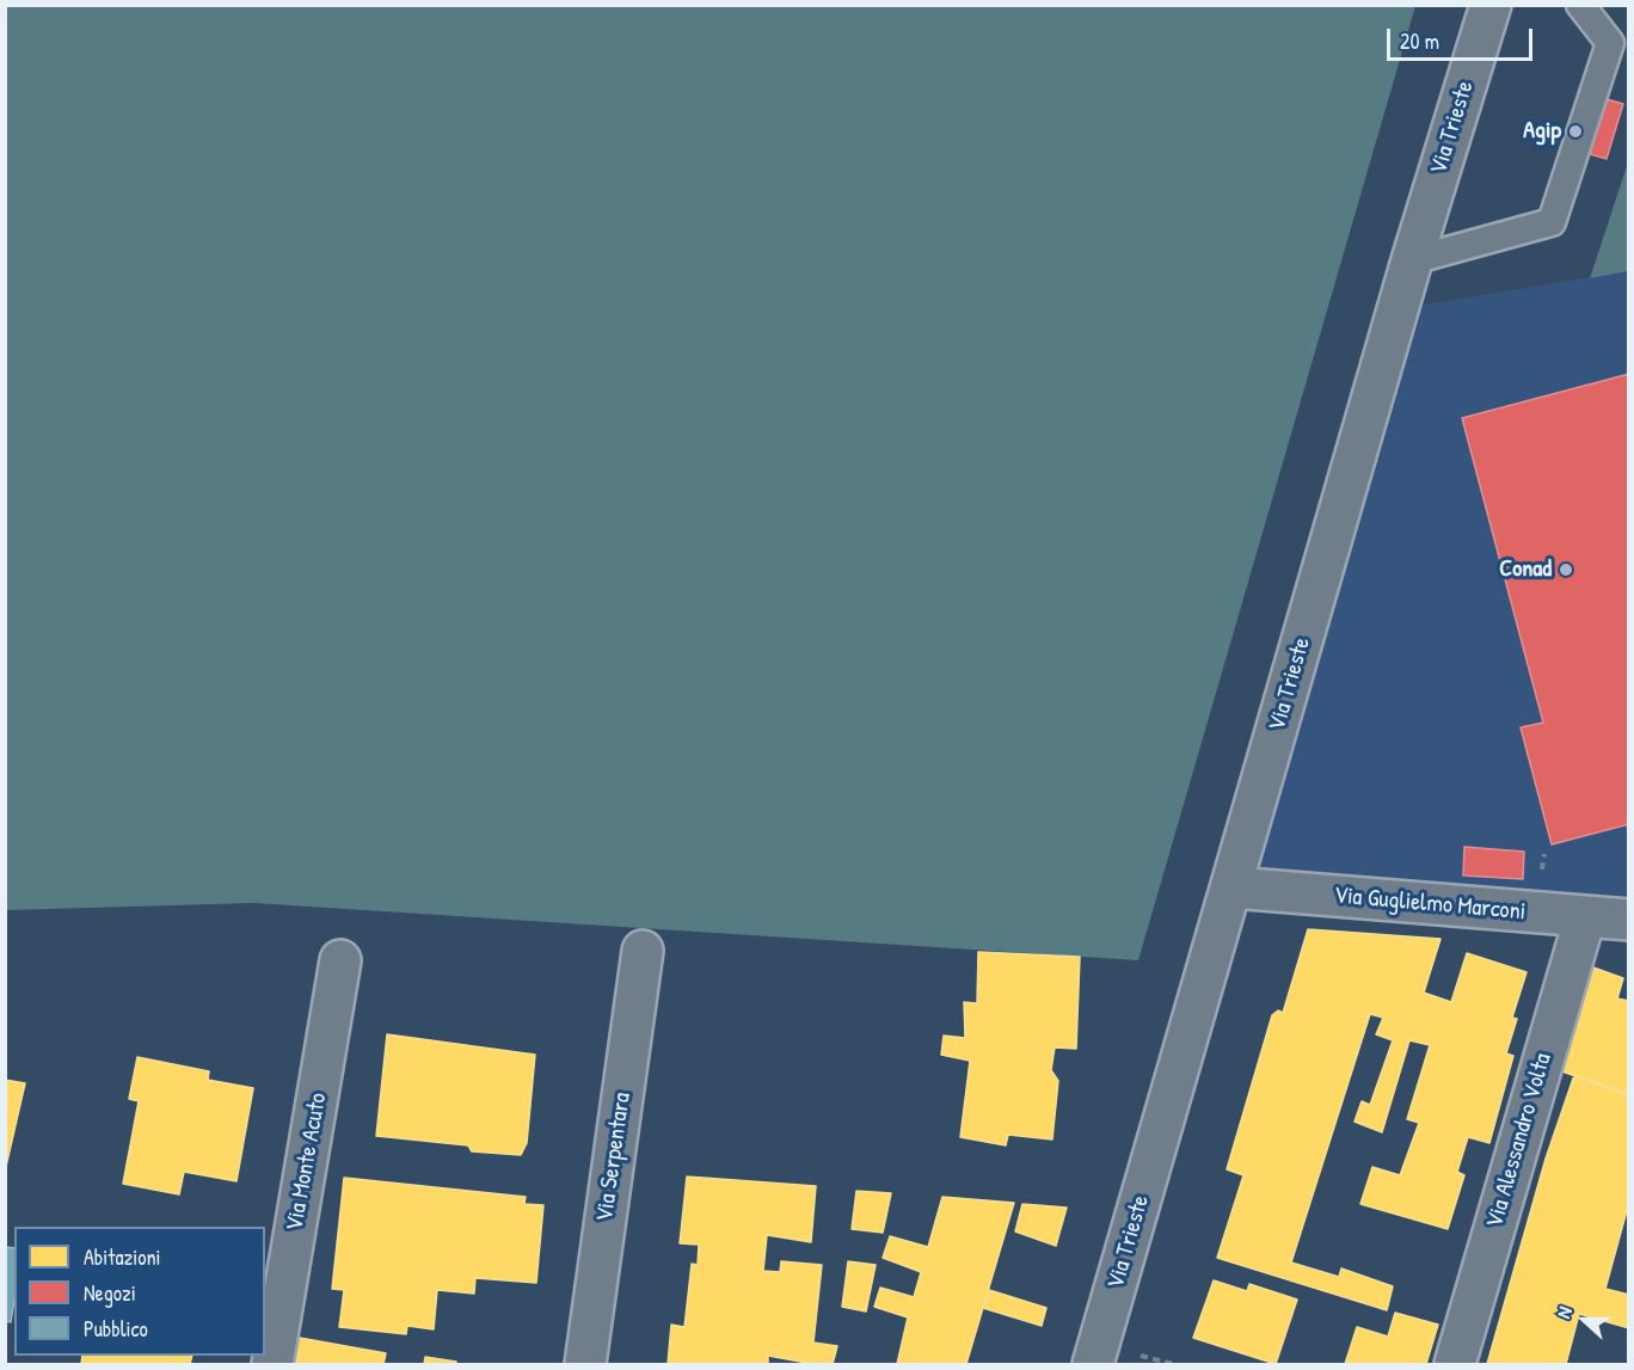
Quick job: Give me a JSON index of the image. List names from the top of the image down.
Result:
{
  "streets": {
    "street": [
      "Via Trieste",
      "Via Guglielmo Marconi",
      "Via Alessandro Volta",
      "Via Serpentara",
      "Via Monte Acuto"
    ]
  },
  "crossings": [
    ["Via Trieste", "Via Guglielmo Marconi"],
    ["Via Guglielmo Marconi", "Via Alessandro Volta"]
  ],
  "places": ["Agip", "Conad"],
  "legend": ["Abitazioni", "Negozi", "Pubblico"],
  "scale_bar": "20 m",
  "north": "left"
}
